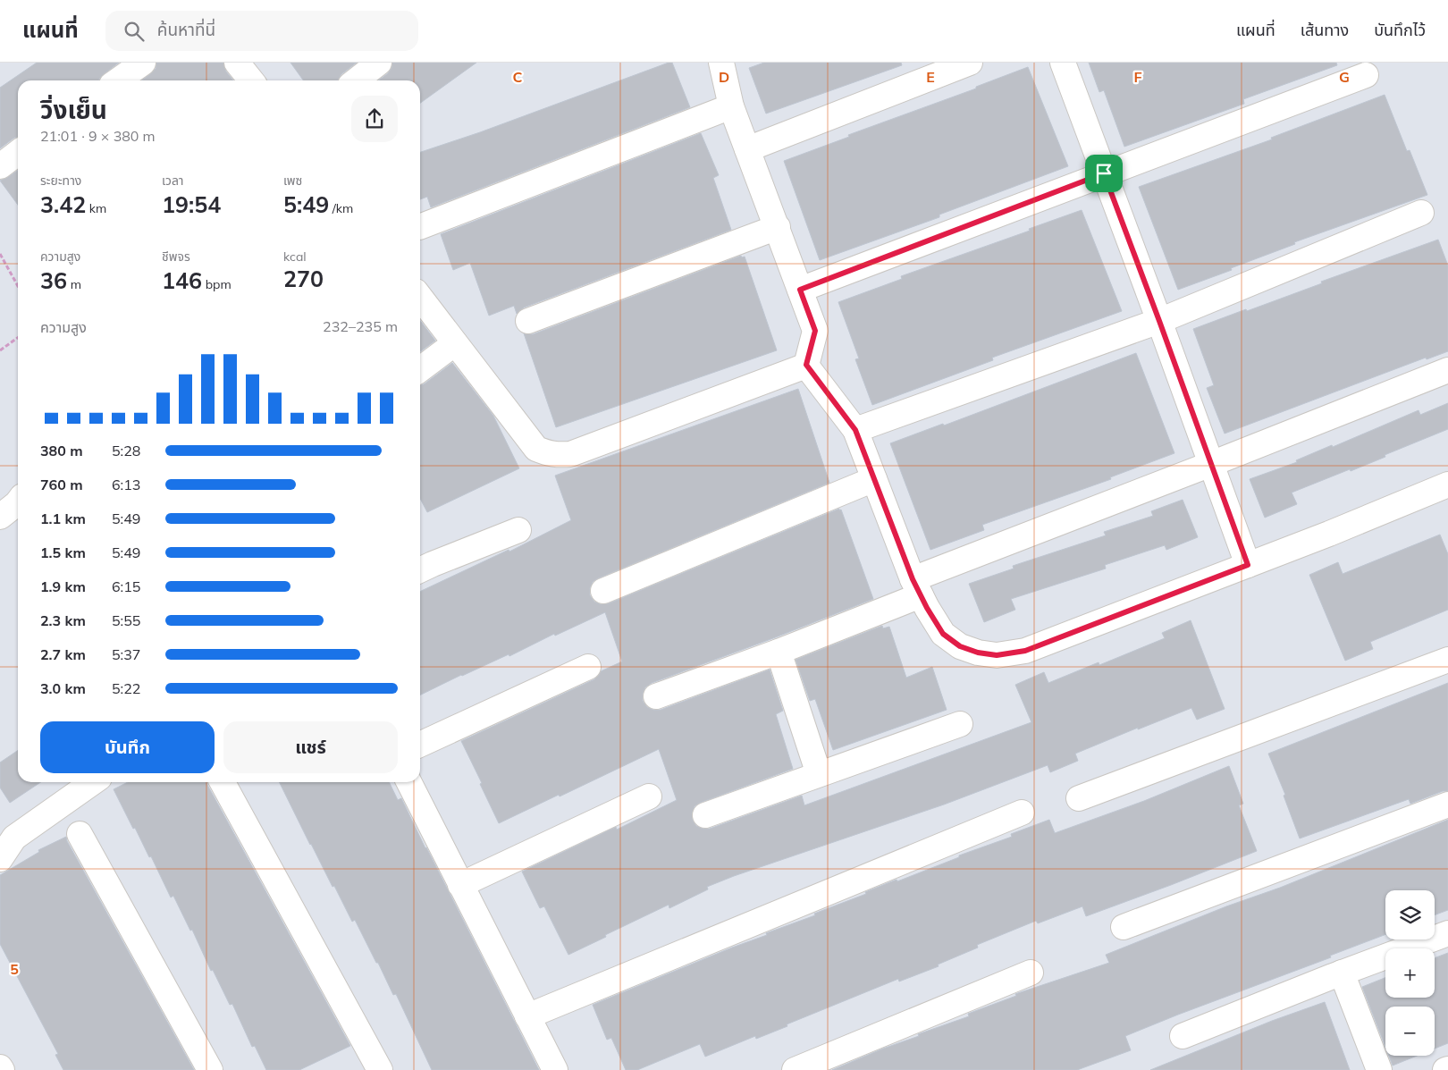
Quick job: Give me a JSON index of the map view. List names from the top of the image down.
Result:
{
  "page": {
    "header": "แผนที่",
    "search": "ค้นหาที่นี่",
    "nav": ["แผนที่", "เส้นทาง", "บันทึกไว้"],
    "heading": ["วิ่งเย็น", "21:01 · 9 × 380 m"],
    "stats": [
      ["ระยะทาง", "3.42 km"],
      ["เวลา", "19:54"],
      ["เพซ", "5:49 /km"],
      ["ความสูง", "36 m"],
      ["ชีพจร", "146 bpm"],
      ["kcal", "270"]
    ],
    "chart": ["ความสูง", "232–235 m"],
    "list": [
      {
        "name": "380 m",
        "note": "5:28"
      },
      {
        "name": "760 m",
        "note": "6:13"
      },
      {
        "name": "1.1 km",
        "note": "5:49"
      },
      {
        "name": "1.5 km",
        "note": "5:49"
      },
      {
        "name": "1.9 km",
        "note": "6:15"
      },
      {
        "name": "2.3 km",
        "note": "5:55"
      },
      {
        "name": "2.7 km",
        "note": "5:37"
      },
      {
        "name": "3.0 km",
        "note": "5:22"
      }
    ],
    "buttons": ["บันทึก", "แชร์"],
    "map_buttons": ["+", "−"]
  },
  "grid": {
    "columns": [
      "C",
      "D",
      "E",
      "F",
      "G"
    ],
    "rows": ["5"]
  }
}
